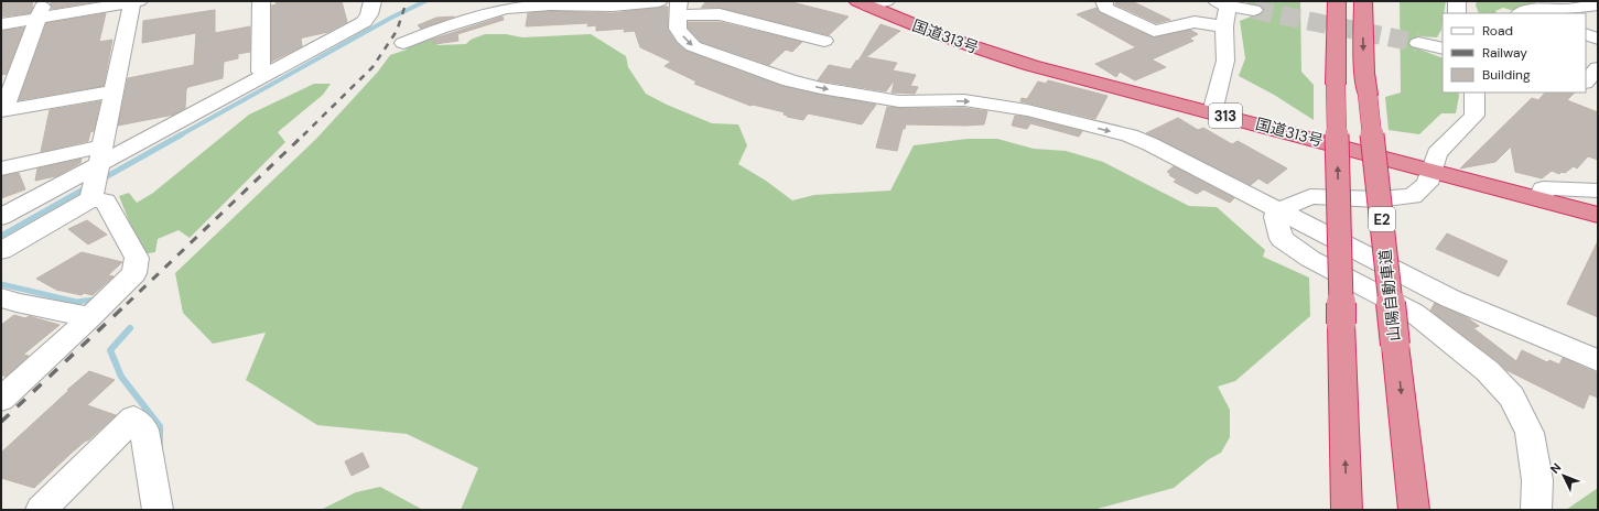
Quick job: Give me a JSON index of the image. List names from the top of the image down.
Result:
{
  "streets": {
    "highway": [
      "国道313号",
      "313",
      "E2",
      "山陽自動車道"
    ]
  },
  "legend": ["Road", "Railway", "Building"],
  "north": "top left"
}
